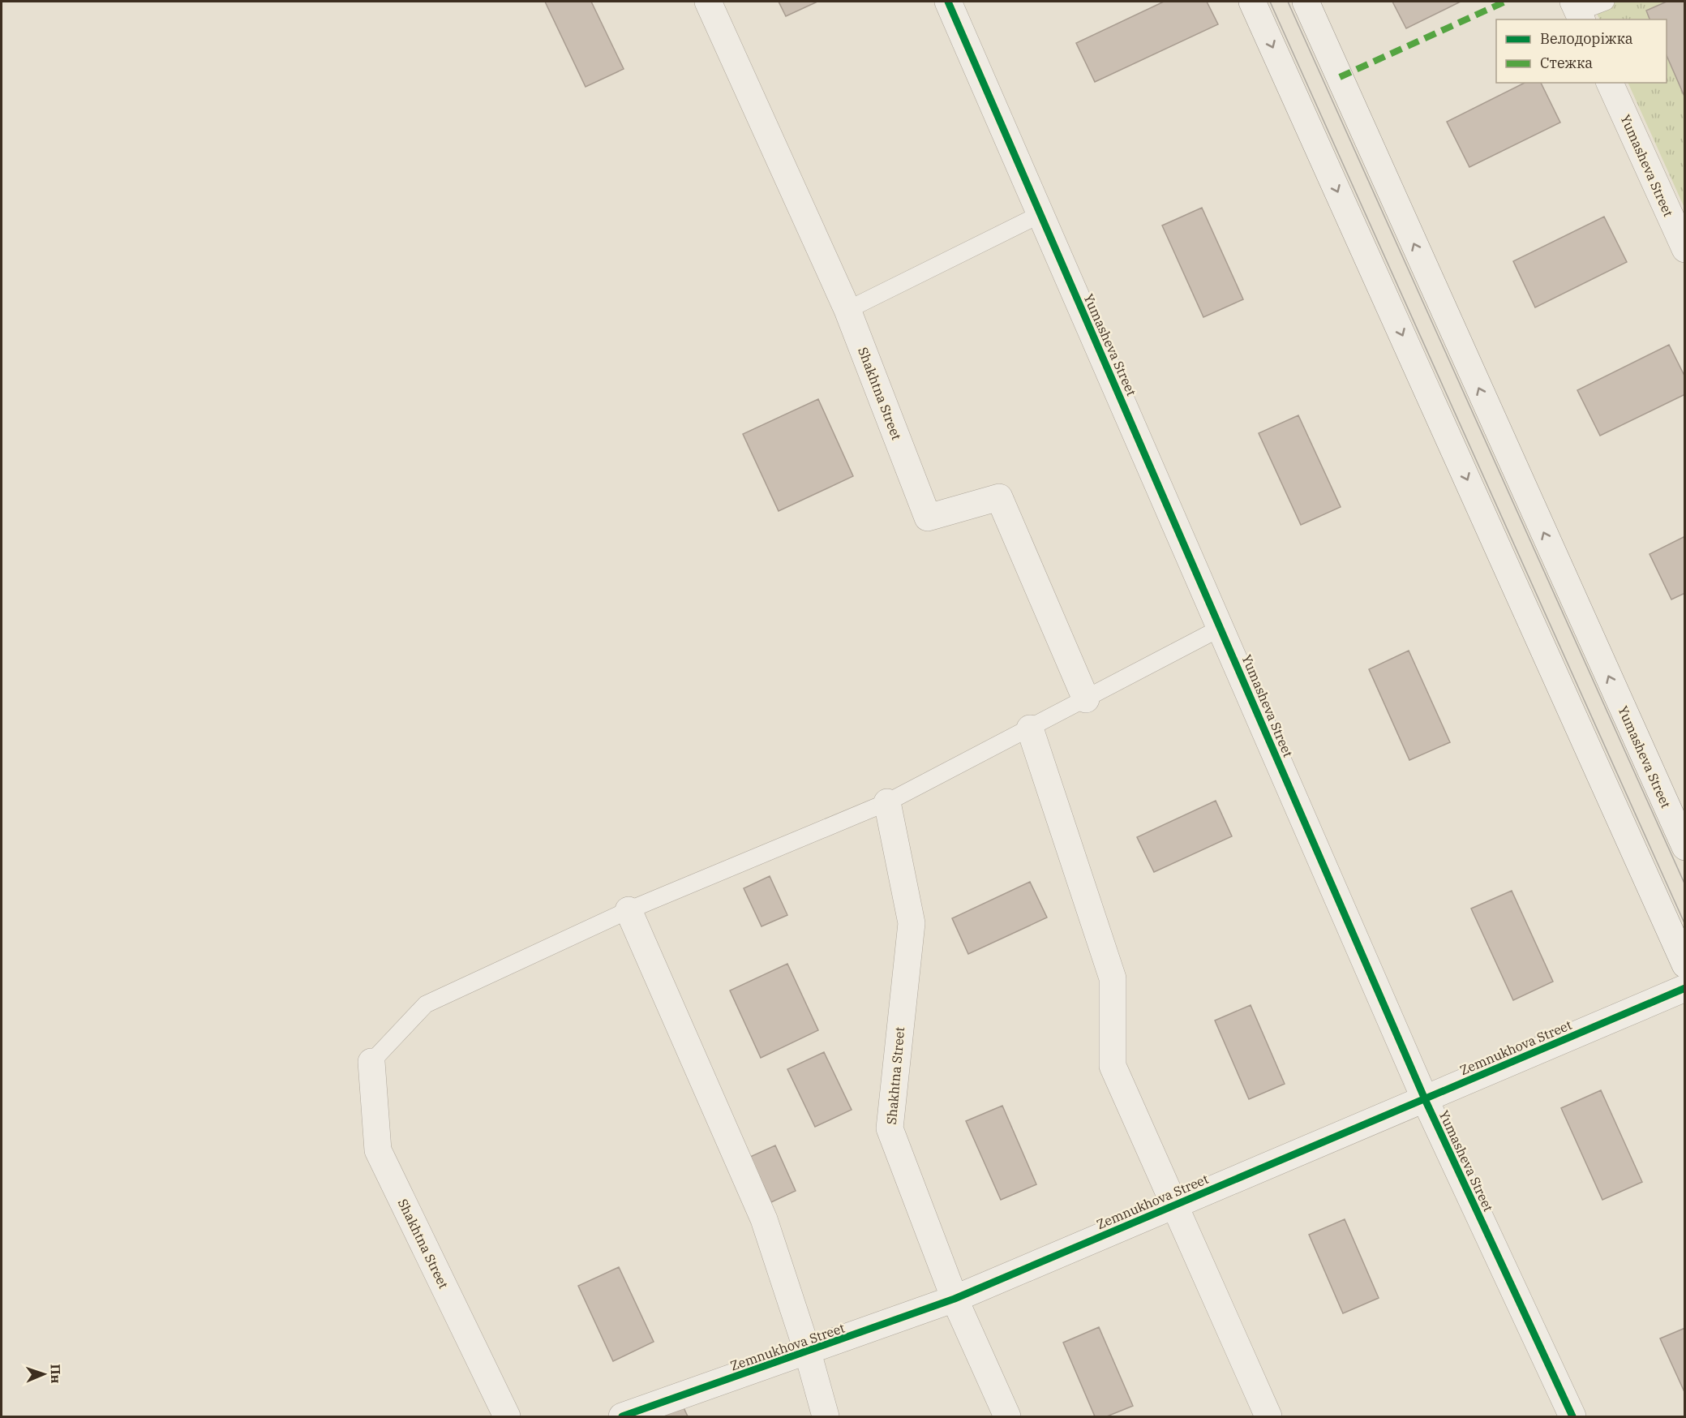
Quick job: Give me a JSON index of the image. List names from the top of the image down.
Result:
{
  "streets": {
    "street": ["Yumasheva Street", "Shakhtna Street", "Zemnukhova Street"]
  },
  "crossings": [
    ["Yumasheva Street", "Zemnukhova Street"],
    ["Shakhtna Street", "Zemnukhova Street"]
  ],
  "legend": ["Велодоріжка", "Стежка"],
  "north": "right"
}
